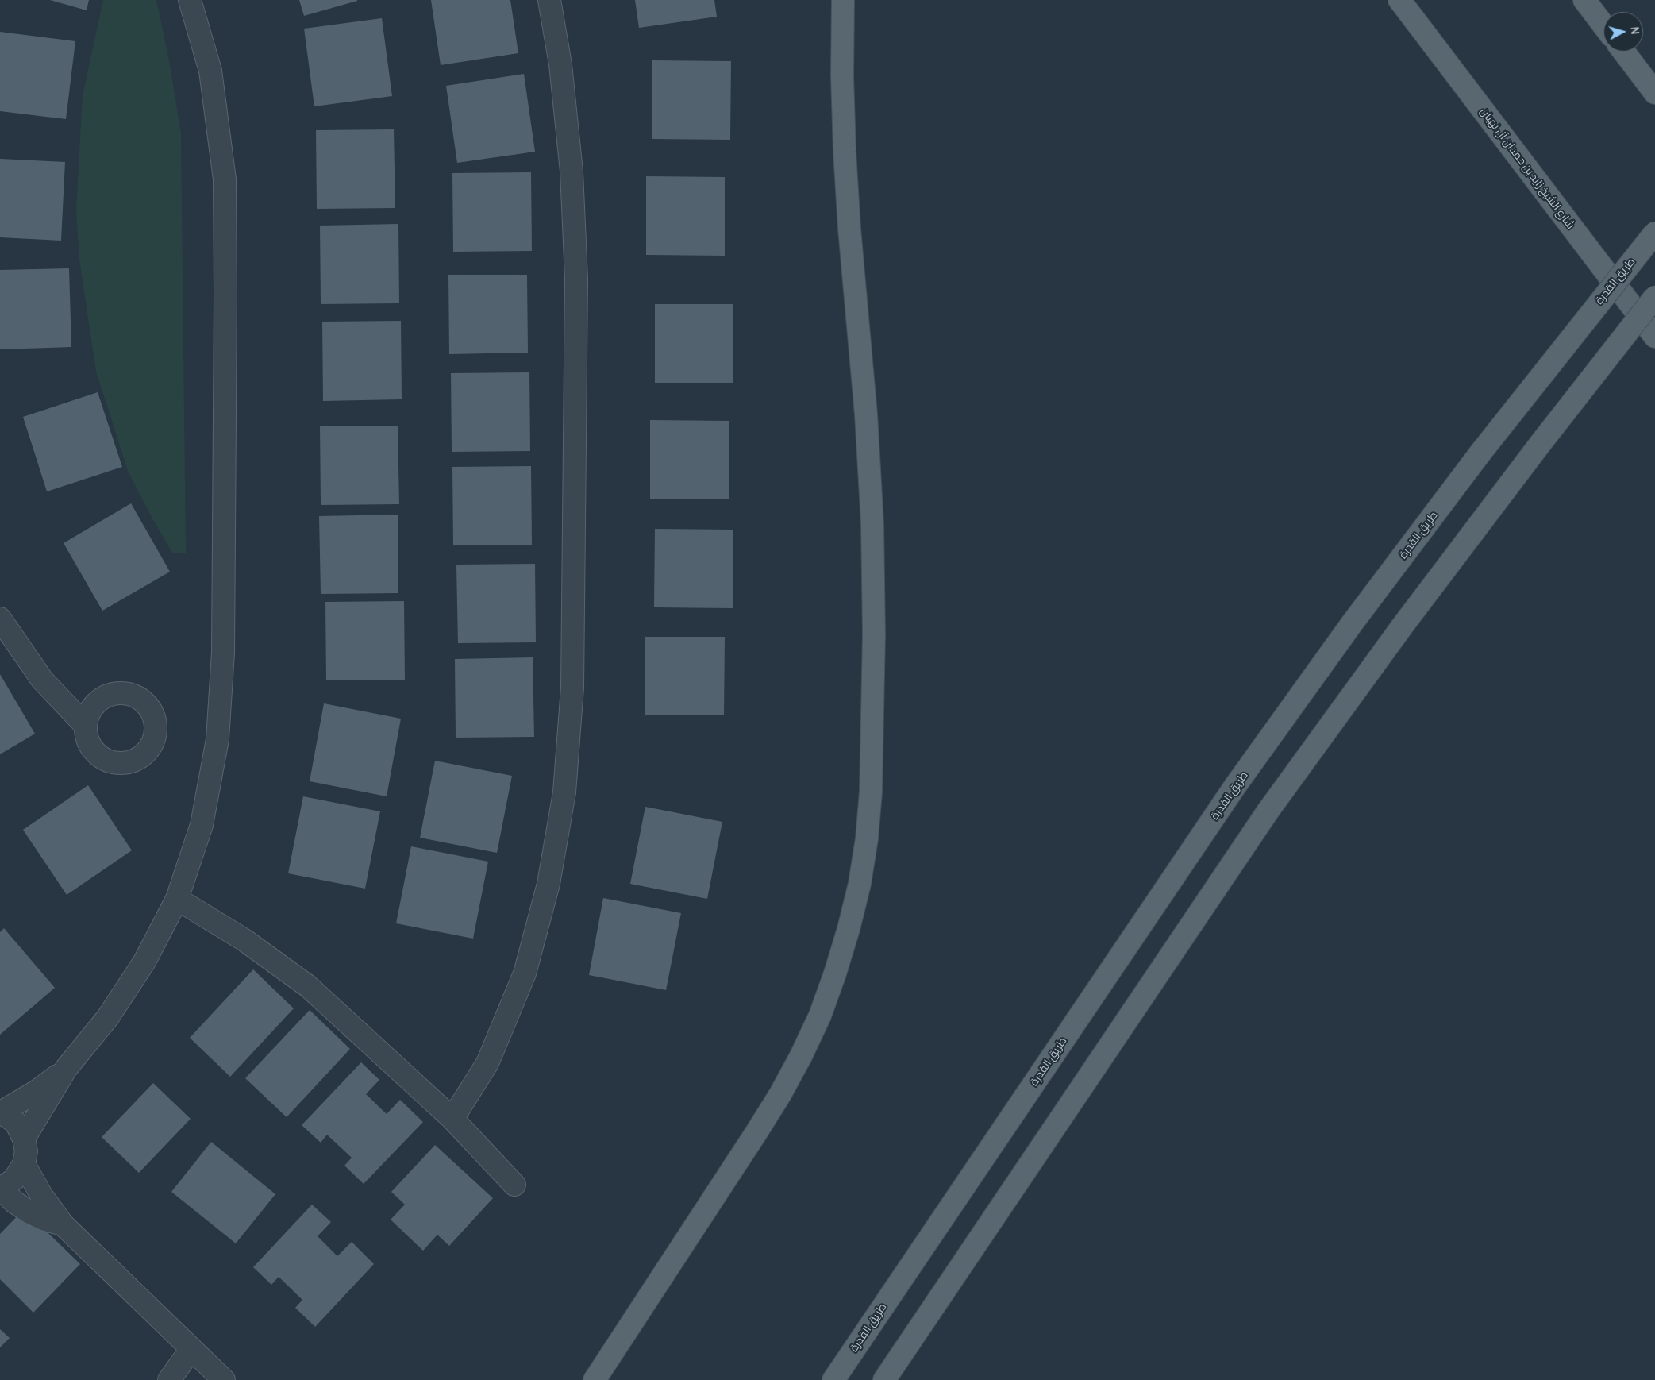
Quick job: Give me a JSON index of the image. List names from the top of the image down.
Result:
{
  "streets": {
    "main road": ["شارع الشيخ زايد بن حمدان آل نهيان", "طريق القدرة"]
  },
  "north": "right"
}
